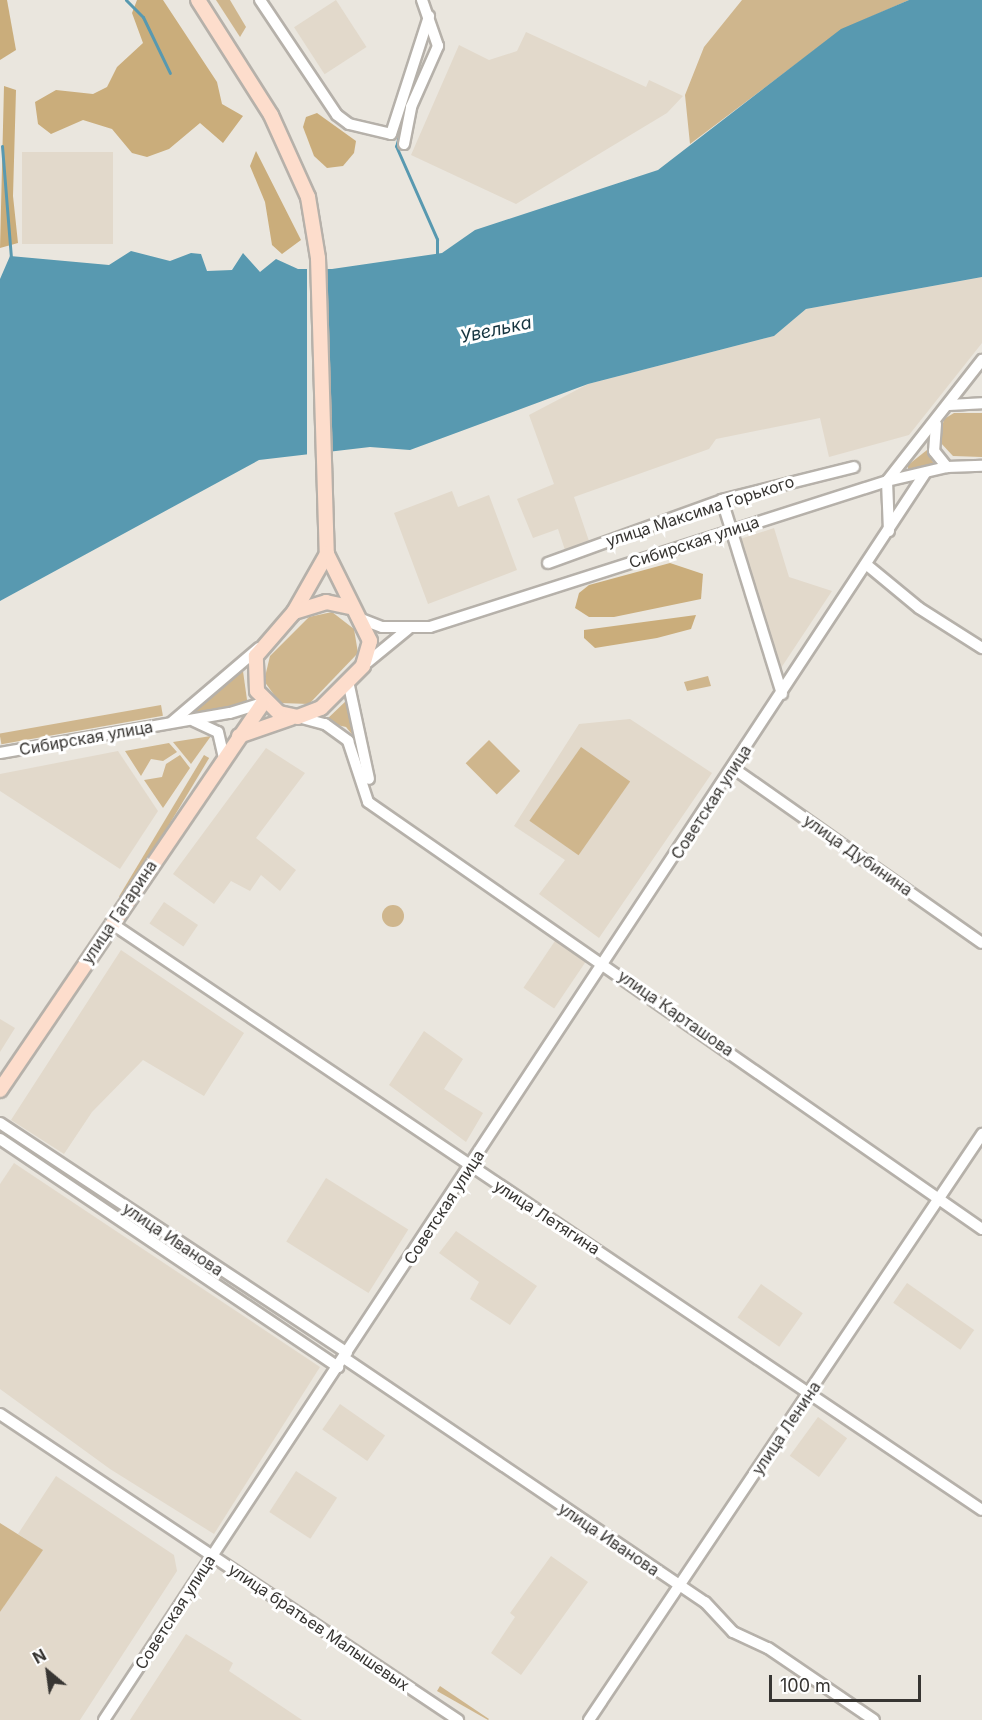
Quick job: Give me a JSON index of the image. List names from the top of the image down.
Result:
{
  "streets": {
    "main road": ["улица Гагарина"],
    "street": [
      "улица Максима Горького",
      "Сибирская улица",
      "Советская улица",
      "улица Дубинина",
      "улица Карташова",
      "улица Летягина",
      "улица Иванова",
      "улица Ленина",
      "улица братьев Малышевых"
    ]
  },
  "crossings": [
    ["Сибирская улица", "Советская улица"],
    ["Сибирская улица", "улица Гагарина"],
    ["Советская улица", "улица Дубинина"],
    ["Советская улица", "улица Карташова"],
    ["Советская улица", "улица Летягина"],
    ["Советская улица", "улица Иванова"],
    ["Советская улица", "улица братьев Малышевых"],
    ["улица Гагарина", "улица Летягина"],
    ["улица Карташова", "улица Ленина"],
    ["улица Летягина", "улица Ленина"],
    ["улица Иванова", "улица Ленина"]
  ],
  "water": ["Увелька"],
  "scale_bar": "100 m",
  "north": "top left"
}
